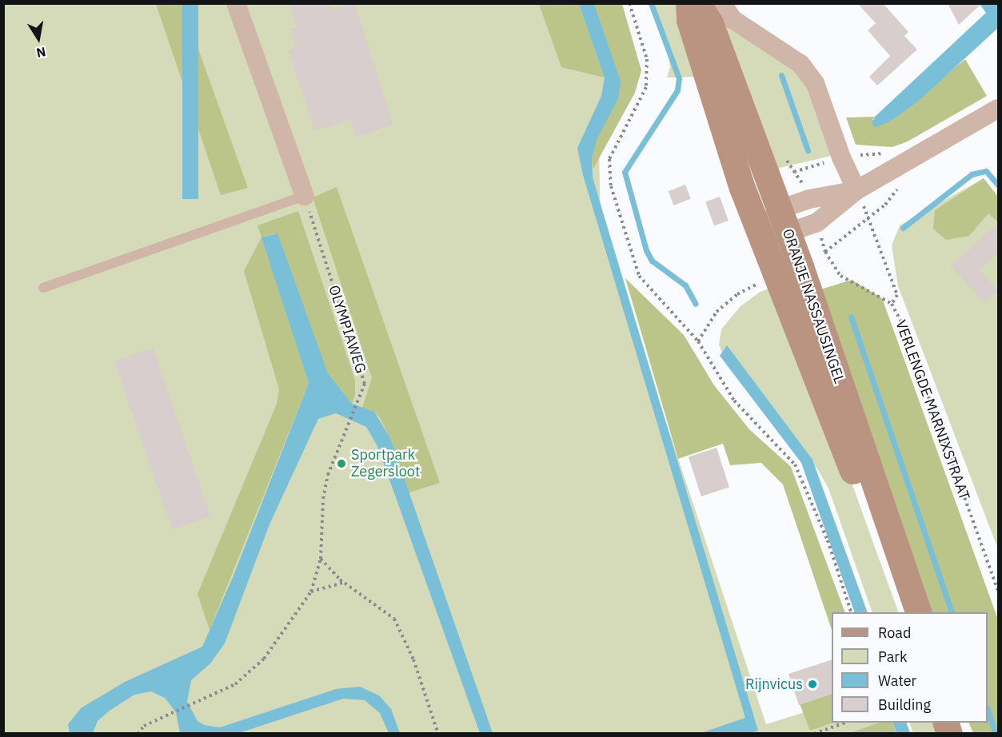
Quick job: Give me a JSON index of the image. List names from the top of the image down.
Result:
{
  "streets": {
    "main road": ["ORANJE NASSAUSINGEL"],
    "path": ["OLYMPIAWEG", "VERLENGDE MARNIXSTRAAT"]
  },
  "places": ["Sportpark Zegersloot", "Rijnvicus"],
  "legend": [
    "Road",
    "Park",
    "Water",
    "Building"
  ],
  "north": "bottom"
}
